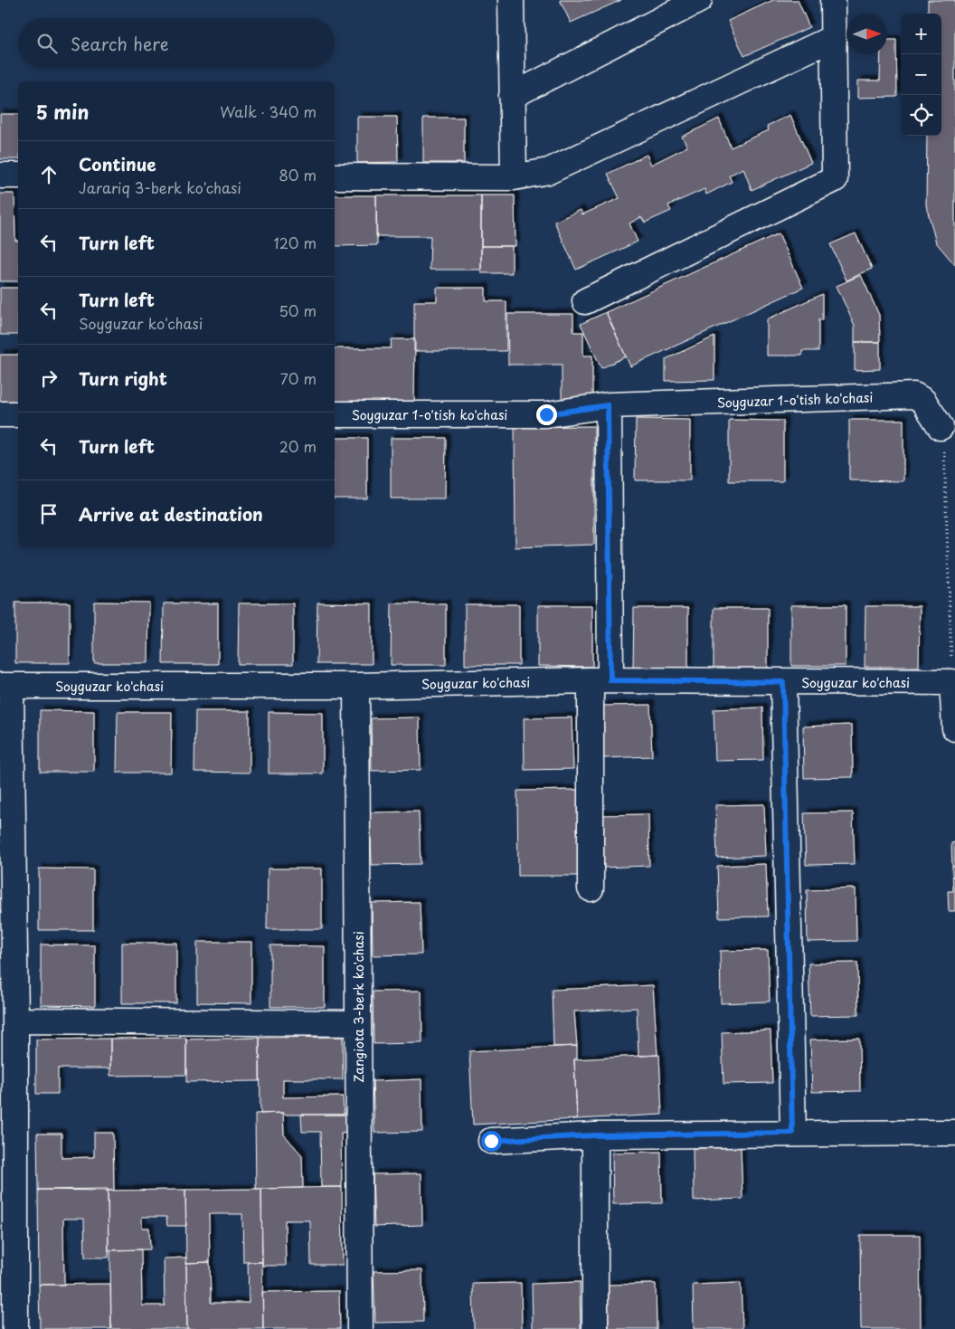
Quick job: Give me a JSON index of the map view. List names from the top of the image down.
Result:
{
  "streets": {
    "street": ["Soyguzar 1-o'tish ko'chasi", "Soyguzar ko'chasi", "Zangiota 3-berk ko'chasi"]
  },
  "crossings": [
    ["Soyguzar ko'chasi", "Zangiota 3-berk ko'chasi"]
  ],
  "north": "right",
  "page": {
    "map_buttons": ["+", "−"],
    "search": "Search here",
    "heading": ["5 min", "Walk · 340 m"],
    "list": [
      ["Continue", "Jarariq 3-berk ko'chasi", "80 m"],
      ["Turn left", "120 m"],
      ["Turn left", "Soyguzar ko'chasi", "50 m"],
      ["Turn right", "70 m"],
      ["Turn left", "20 m"],
      "Arrive at destination"
    ]
  }
}
